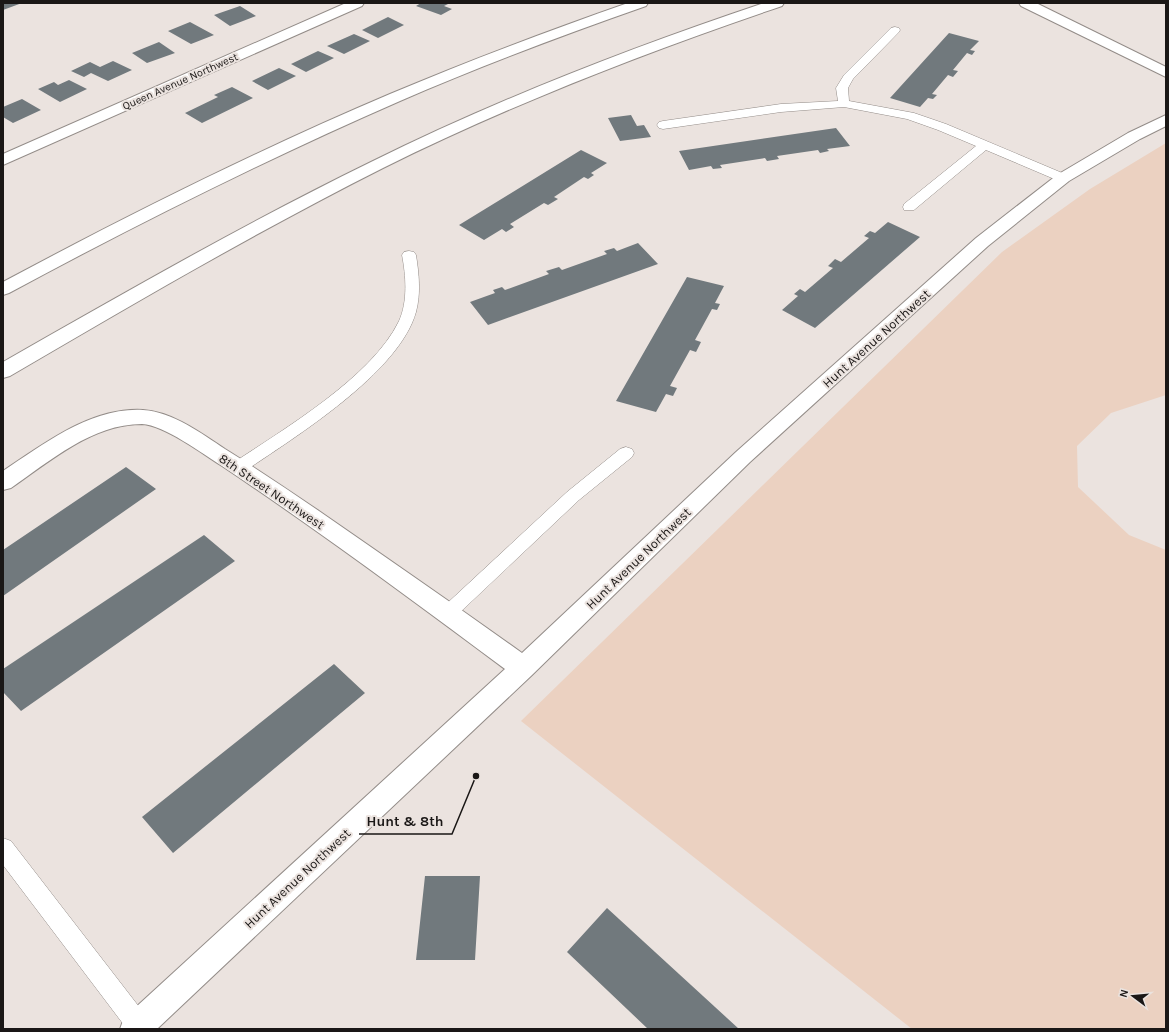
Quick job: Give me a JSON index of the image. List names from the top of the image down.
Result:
{
  "streets": {
    "main road": ["Queen Avenue Northwest", "Hunt Avenue Northwest", "8th Street Northwest"]
  },
  "crossings": [
    ["Hunt Avenue Northwest", "8th Street Northwest"]
  ],
  "places": ["Hunt & 8th"],
  "north": "left"
}
